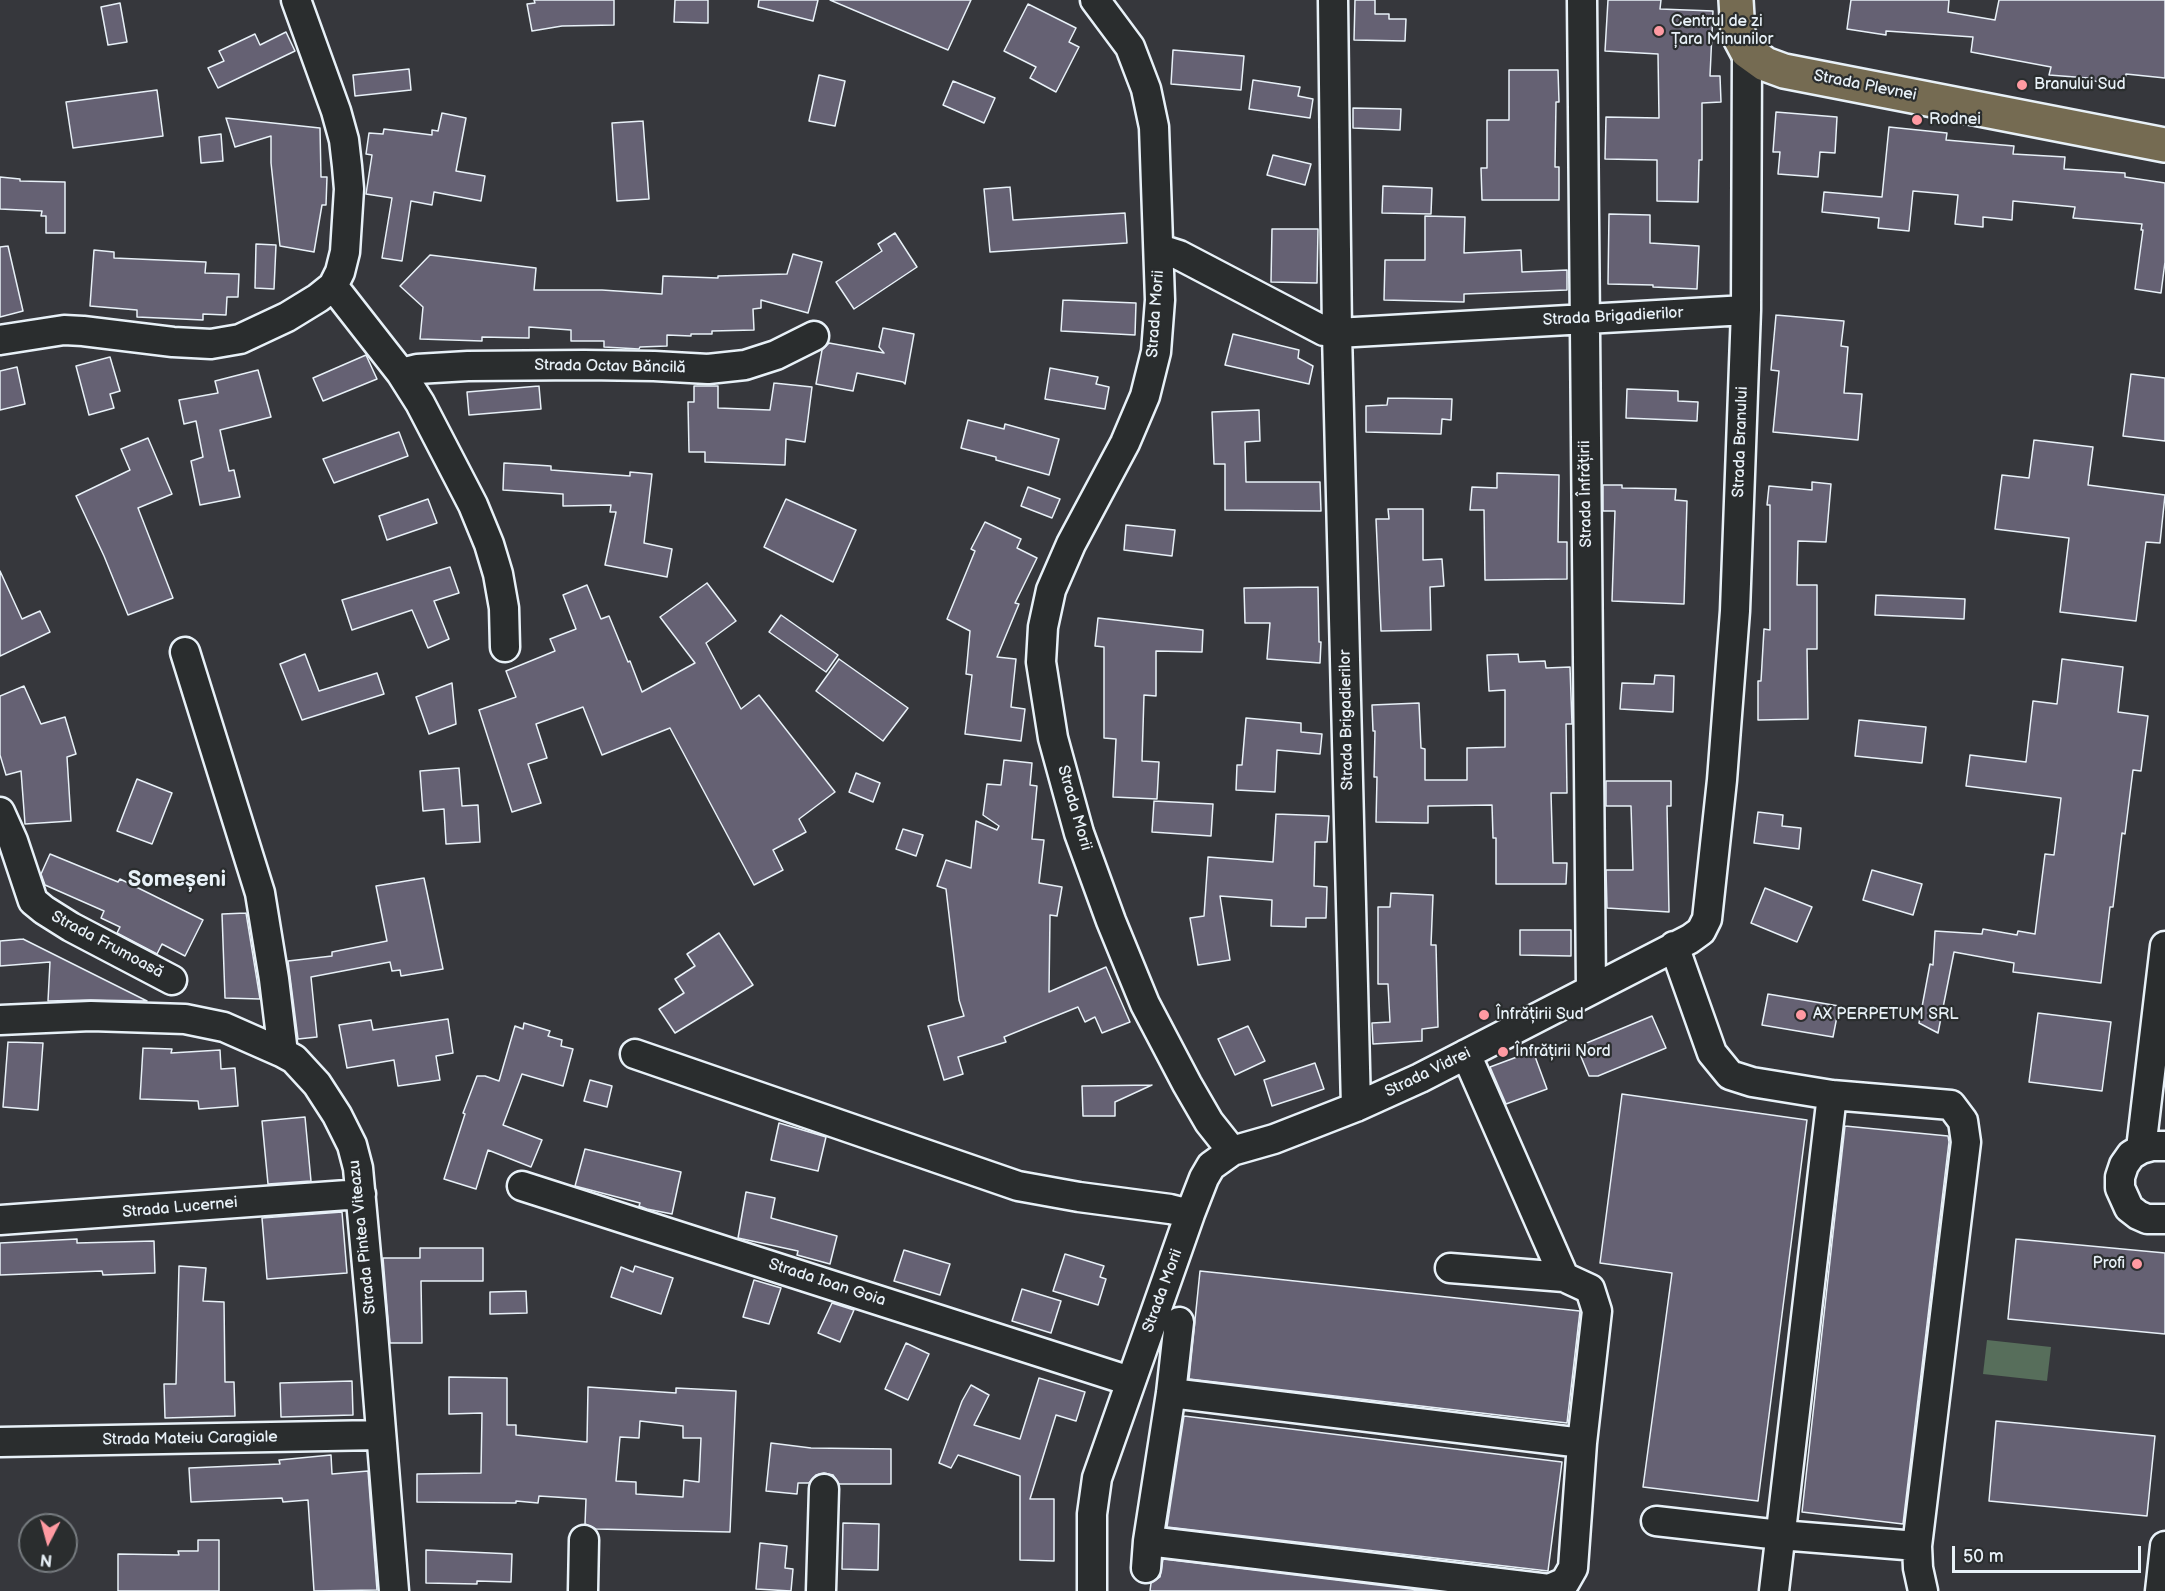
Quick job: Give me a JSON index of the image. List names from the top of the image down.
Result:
{
  "streets": {
    "main road": ["Strada Plevnei", "Strada Branului"],
    "street": [
      "Strada Morii",
      "Strada Brigadierilor",
      "Strada Octav Băncilă",
      "Strada Înfrățirii",
      "Strada Frumoasă",
      "Strada Vidrei",
      "Strada Lucernei",
      "Strada Pintea Viteazu",
      "Strada Ioan Goia",
      "Strada Mateiu Caragiale"
    ]
  },
  "crossings": [
    ["Strada Plevnei", "Strada Branului"],
    ["Strada Morii", "Strada Brigadierilor"],
    ["Strada Morii", "Strada Vidrei"],
    ["Strada Morii", "Strada Ioan Goia"],
    ["Strada Brigadierilor", "Strada Branului"],
    ["Strada Brigadierilor", "Strada Înfrățirii"],
    ["Strada Brigadierilor", "Strada Vidrei"],
    ["Strada Branului", "Strada Vidrei"],
    ["Strada Înfrățirii", "Strada Vidrei"],
    ["Strada Lucernei", "Strada Pintea Viteazu"],
    ["Strada Pintea Viteazu", "Strada Mateiu Caragiale"]
  ],
  "districts": ["Someșeni"],
  "places": [
    "Centrul de zi Țara Minunilor",
    "Branului Sud",
    "Rodnei",
    "Înfrățirii Sud",
    "AX PERPETUM SRL",
    "Înfrățirii Nord",
    "Profi"
  ],
  "scale_bar": "50 m",
  "north": "bottom"
}
